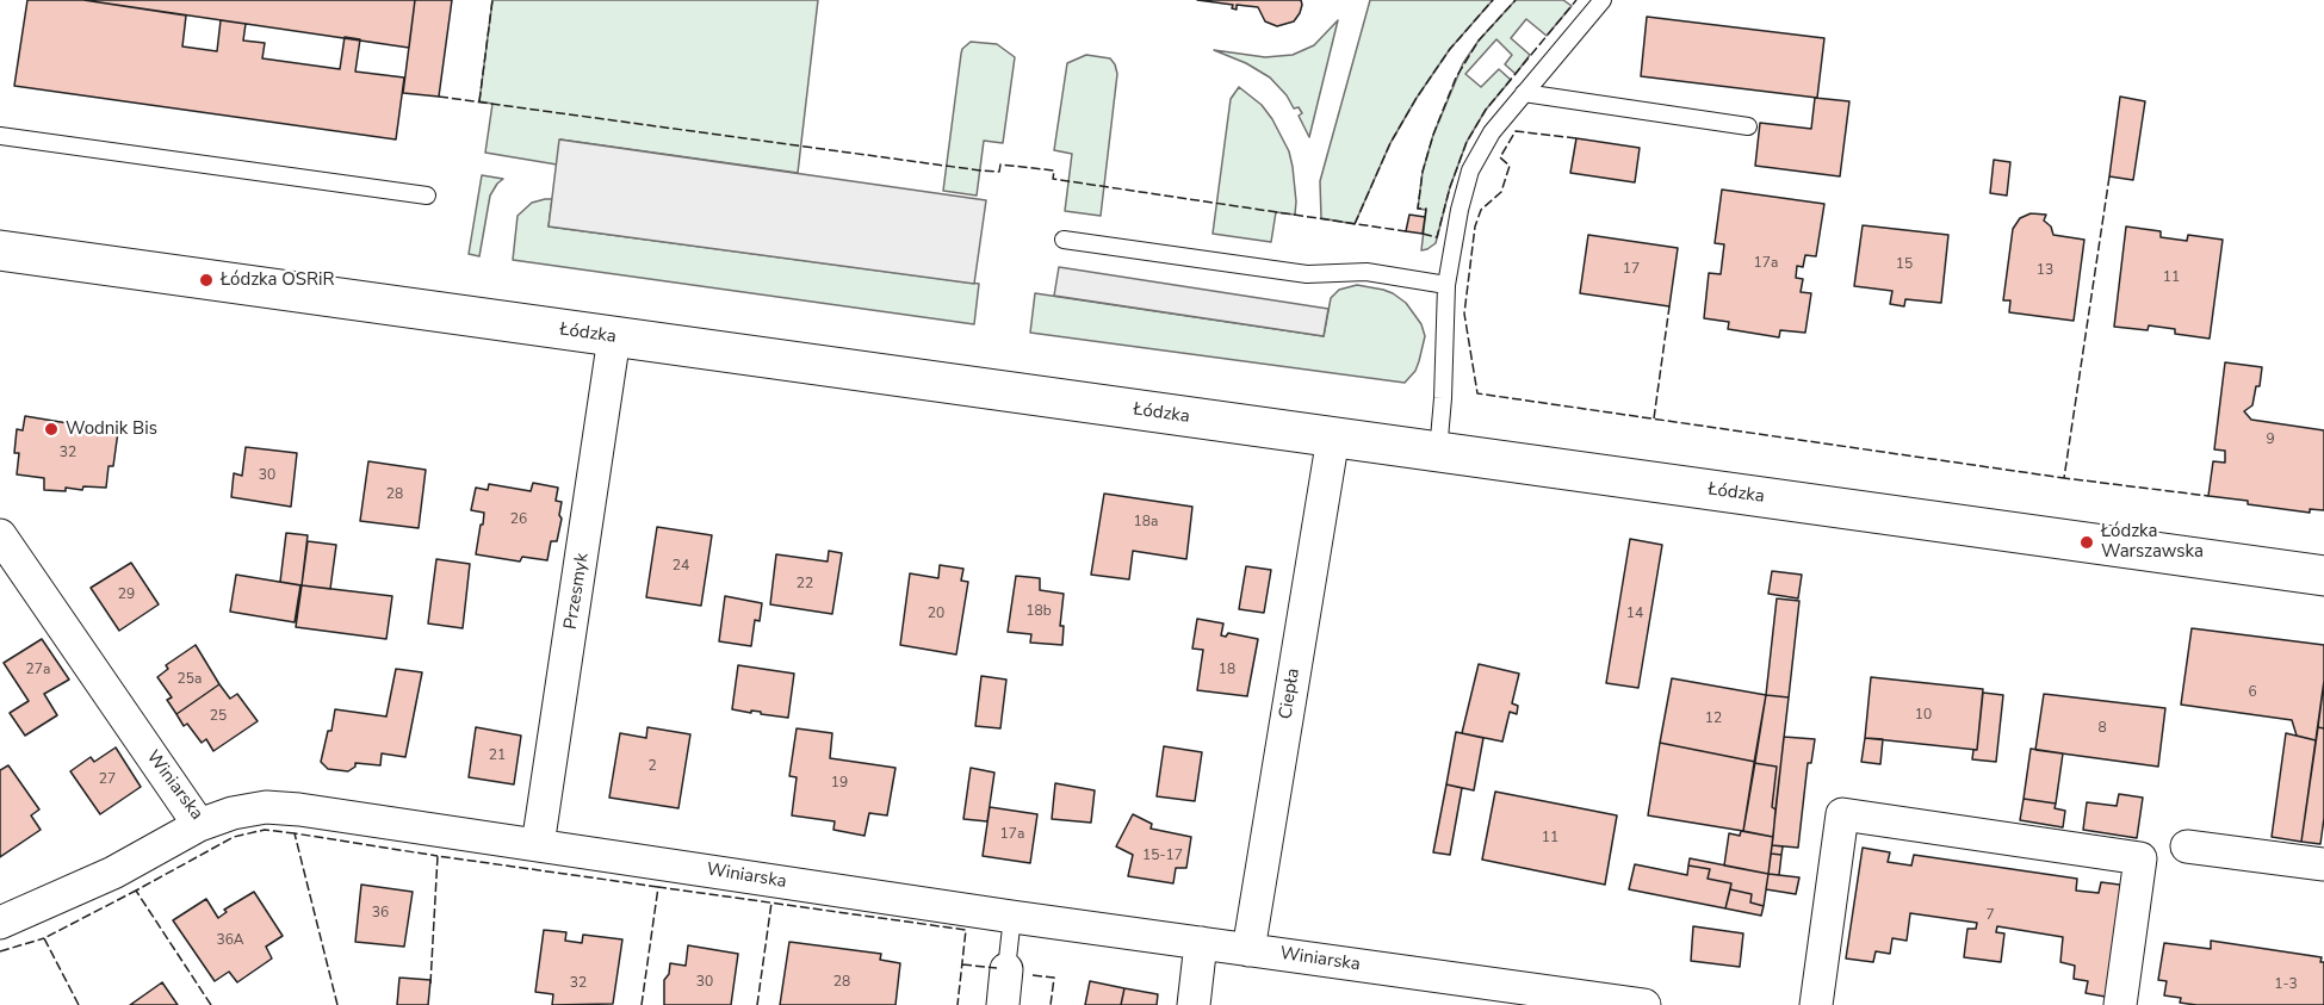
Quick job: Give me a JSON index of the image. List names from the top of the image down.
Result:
{
  "streets": {
    "main road": ["Łódzka"],
    "street": ["Przesmyk", "Ciepła", "Winiarska"]
  },
  "crossings": [
    ["Łódzka", "Przesmyk"],
    ["Łódzka", "Ciepła"],
    ["Przesmyk", "Winiarska"],
    ["Ciepła", "Winiarska"]
  ],
  "places": ["Łódzka OSRiR", "Wodnik Bis", "Łódzka Warszawska"],
  "house_numbers": [
    "17a",
    "15",
    "17",
    "13",
    "11",
    "9",
    "32",
    "30",
    "28",
    "26",
    "18a",
    "24",
    "22",
    "29",
    "18b",
    "20",
    "14",
    "27a",
    "18",
    "25a",
    "6",
    "10",
    "25",
    "12",
    "8",
    "21",
    "2",
    "27",
    "19",
    "17a",
    "11",
    "15-17",
    "36",
    "7",
    "36A",
    "30",
    "28",
    "32",
    "1-3"
  ]
}
